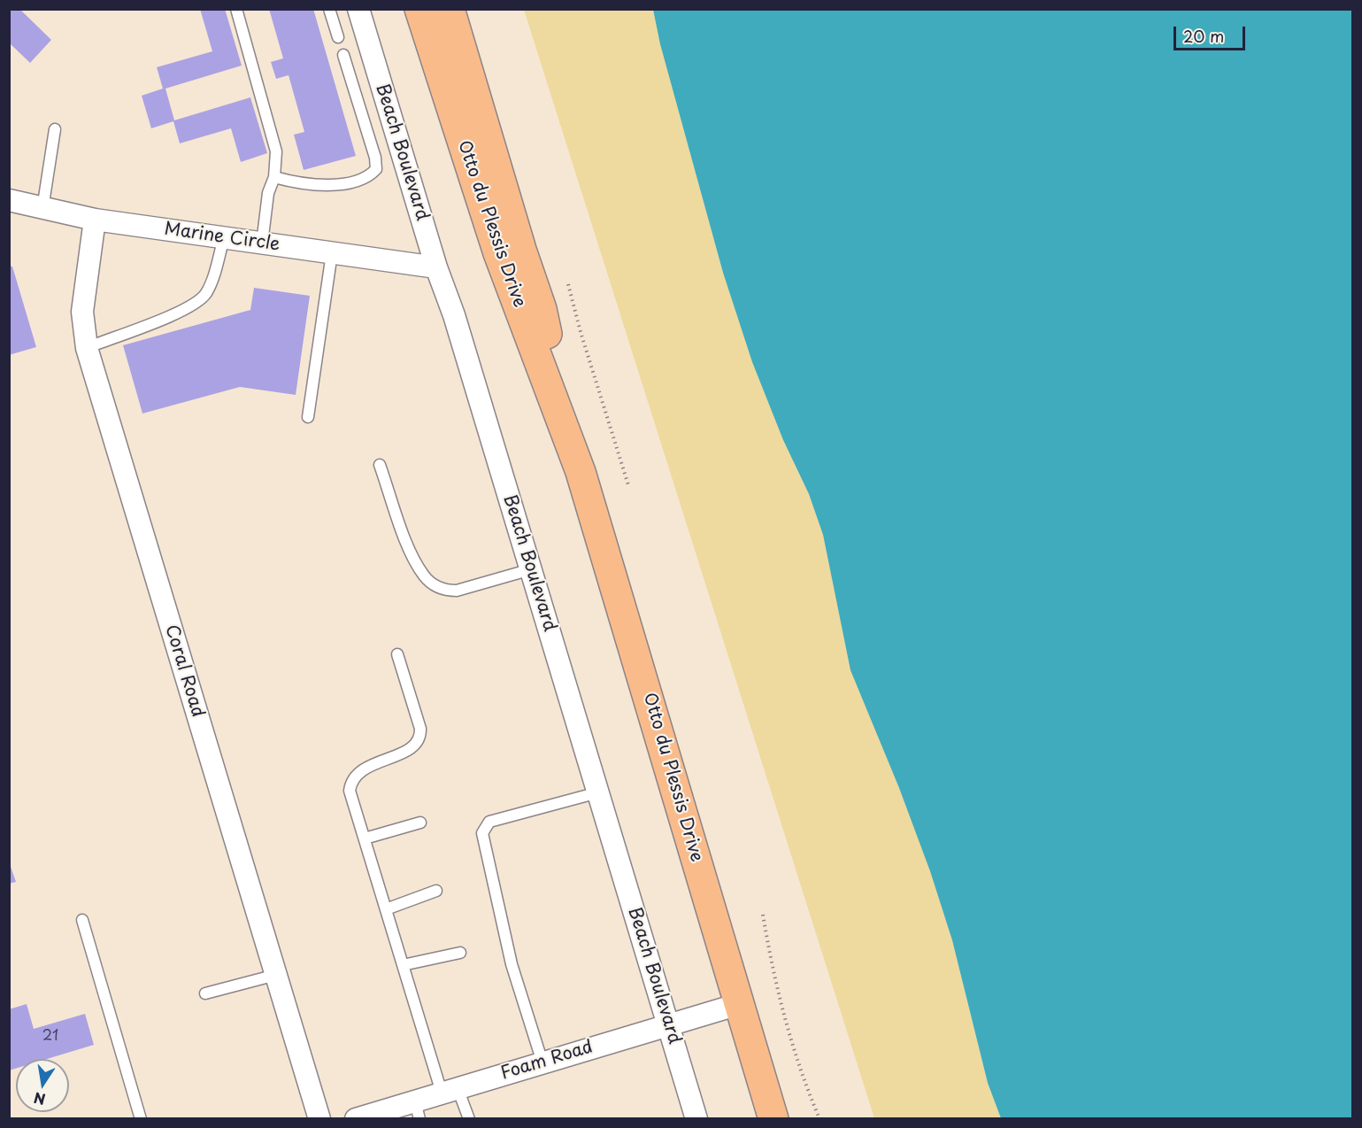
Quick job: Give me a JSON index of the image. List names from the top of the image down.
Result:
{
  "streets": {
    "main road": ["Otto du Plessis Drive"],
    "street": [
      "Beach Boulevard",
      "Marine Circle",
      "Coral Road",
      "Foam Road"
    ]
  },
  "crossings": [
    ["Beach Boulevard", "Marine Circle"],
    ["Beach Boulevard", "Foam Road"],
    ["Otto du Plessis Drive", "Foam Road"],
    ["Marine Circle", "Coral Road"]
  ],
  "house_numbers": ["21"],
  "scale_bar": "20 m",
  "north": "bottom"
}
